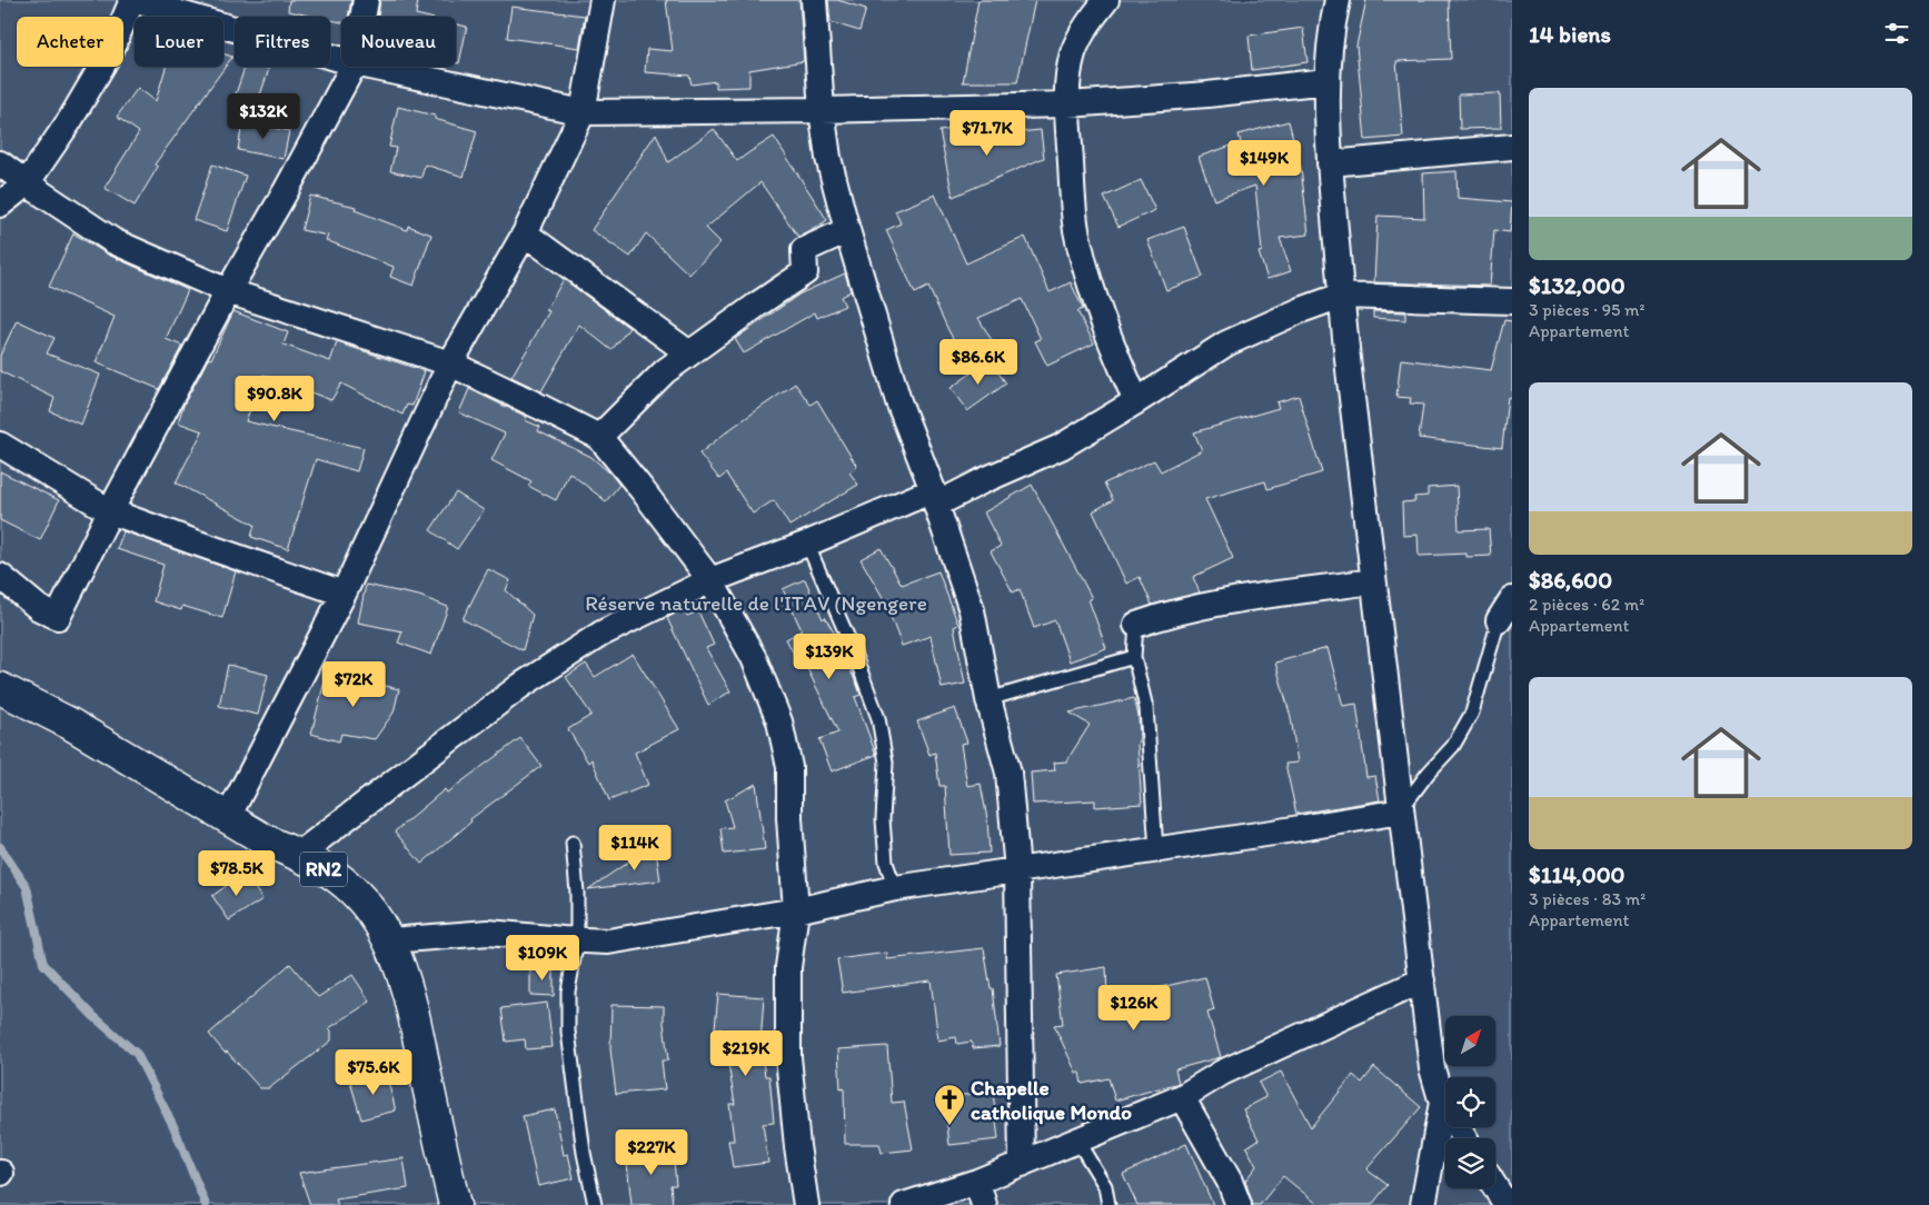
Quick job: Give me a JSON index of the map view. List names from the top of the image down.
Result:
{
  "streets": {
    "highway": ["RN2"]
  },
  "parks": ["Réserve naturelle de l'ITAV (Ngengere"],
  "places": {
    "church": ["Chapelle catholique Mondo"]
  },
  "north": "top right",
  "page": {
    "heading": "14 biens",
    "chip": [
      "Acheter",
      "Louer",
      "Filtres",
      "Nouveau"
    ],
    "list": [
      {
        "name": "$132,000",
        "note": "3 pièces · 95 m² · Appartement"
      },
      {
        "name": "$86,600",
        "note": "2 pièces · 62 m² · Appartement"
      },
      {
        "name": "$114,000",
        "note": "3 pièces · 83 m² · Appartement"
      }
    ],
    "price": [
      "$132K",
      "$71.7K",
      "$149K",
      "$86.6K",
      "$90.8K",
      "$139K",
      "$72K",
      "$114K",
      "$78.5K",
      "$109K",
      "$126K",
      "$219K",
      "$75.6K",
      "$227K"
    ]
  }
}
